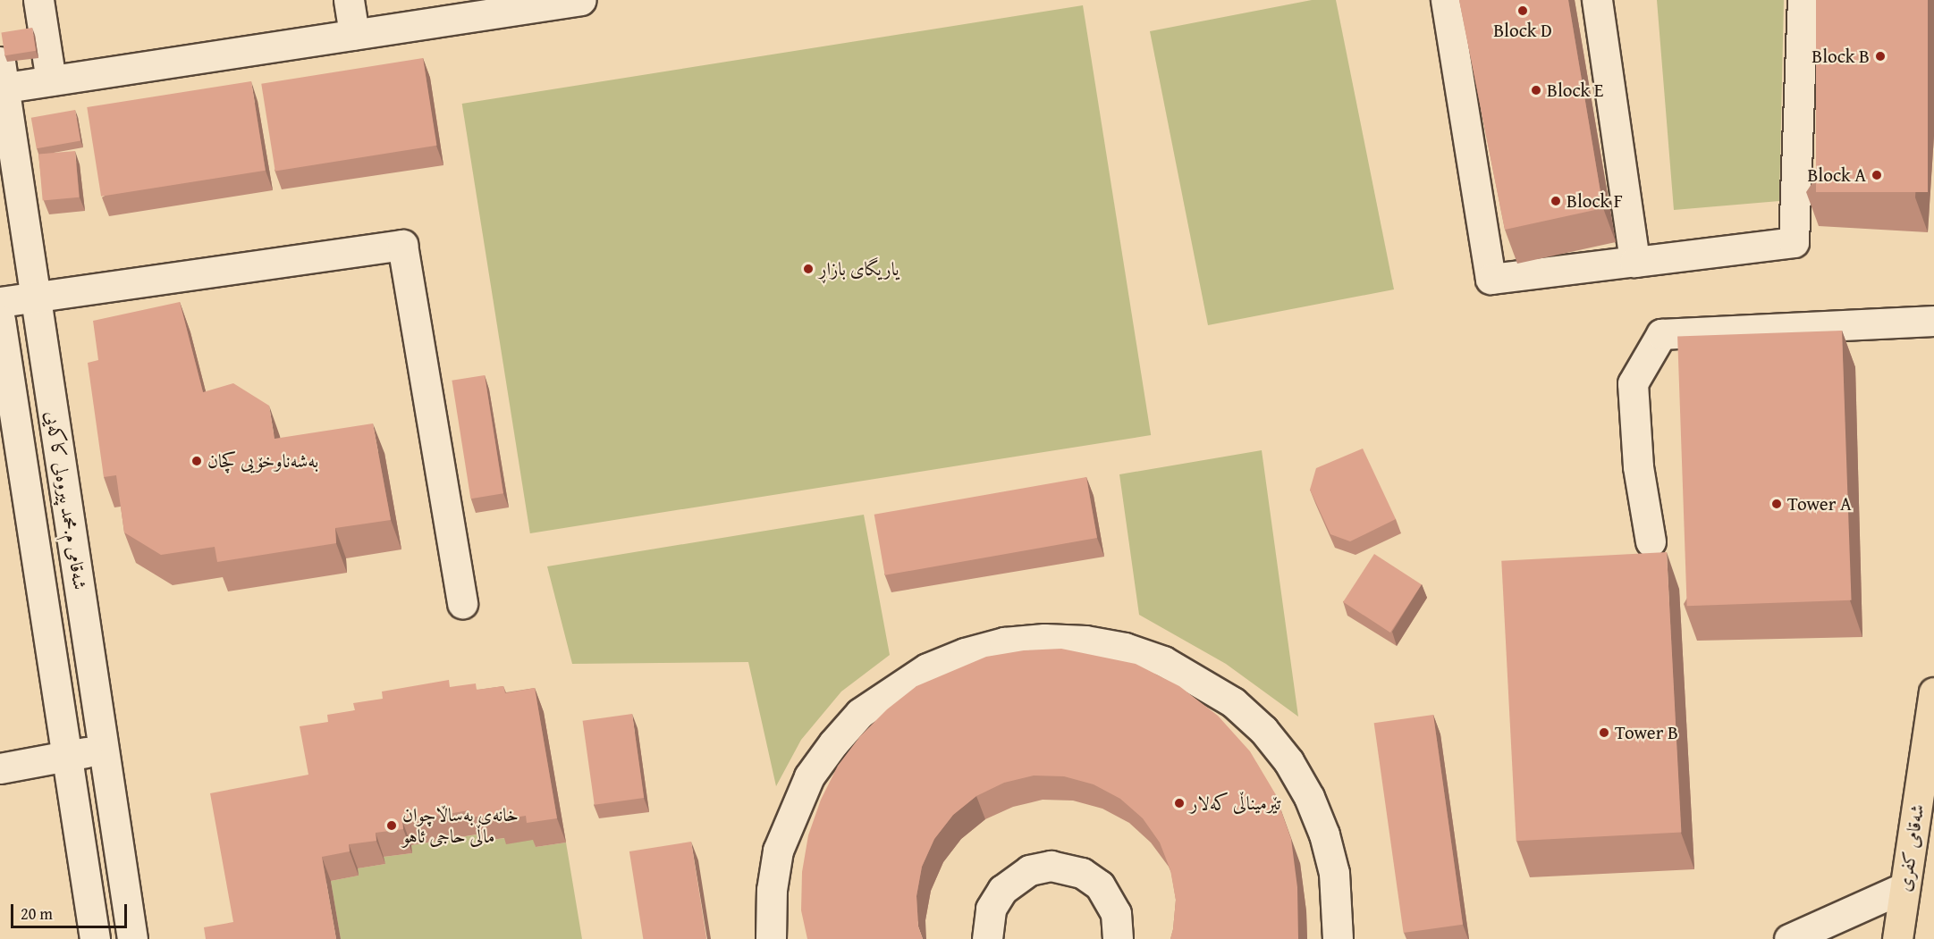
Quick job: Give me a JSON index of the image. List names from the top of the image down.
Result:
{
  "streets": {
    "highway": ["شەقامی کفری"],
    "street": ["شەقامی م.محمد پیروەلی کاکەیی"]
  },
  "places": [
    "Block D",
    "Block B",
    "Block E",
    "Block A",
    "Block F",
    "یاریگای بازاڕ",
    "بەشەناوخۆیی کچان",
    "Tower A",
    "Tower B",
    "تێرمیناڵی کەلار",
    "خانەی بەساڵاچوان ماڵی حاجی ئاهو"
  ],
  "scale_bar": "20 m"
}
